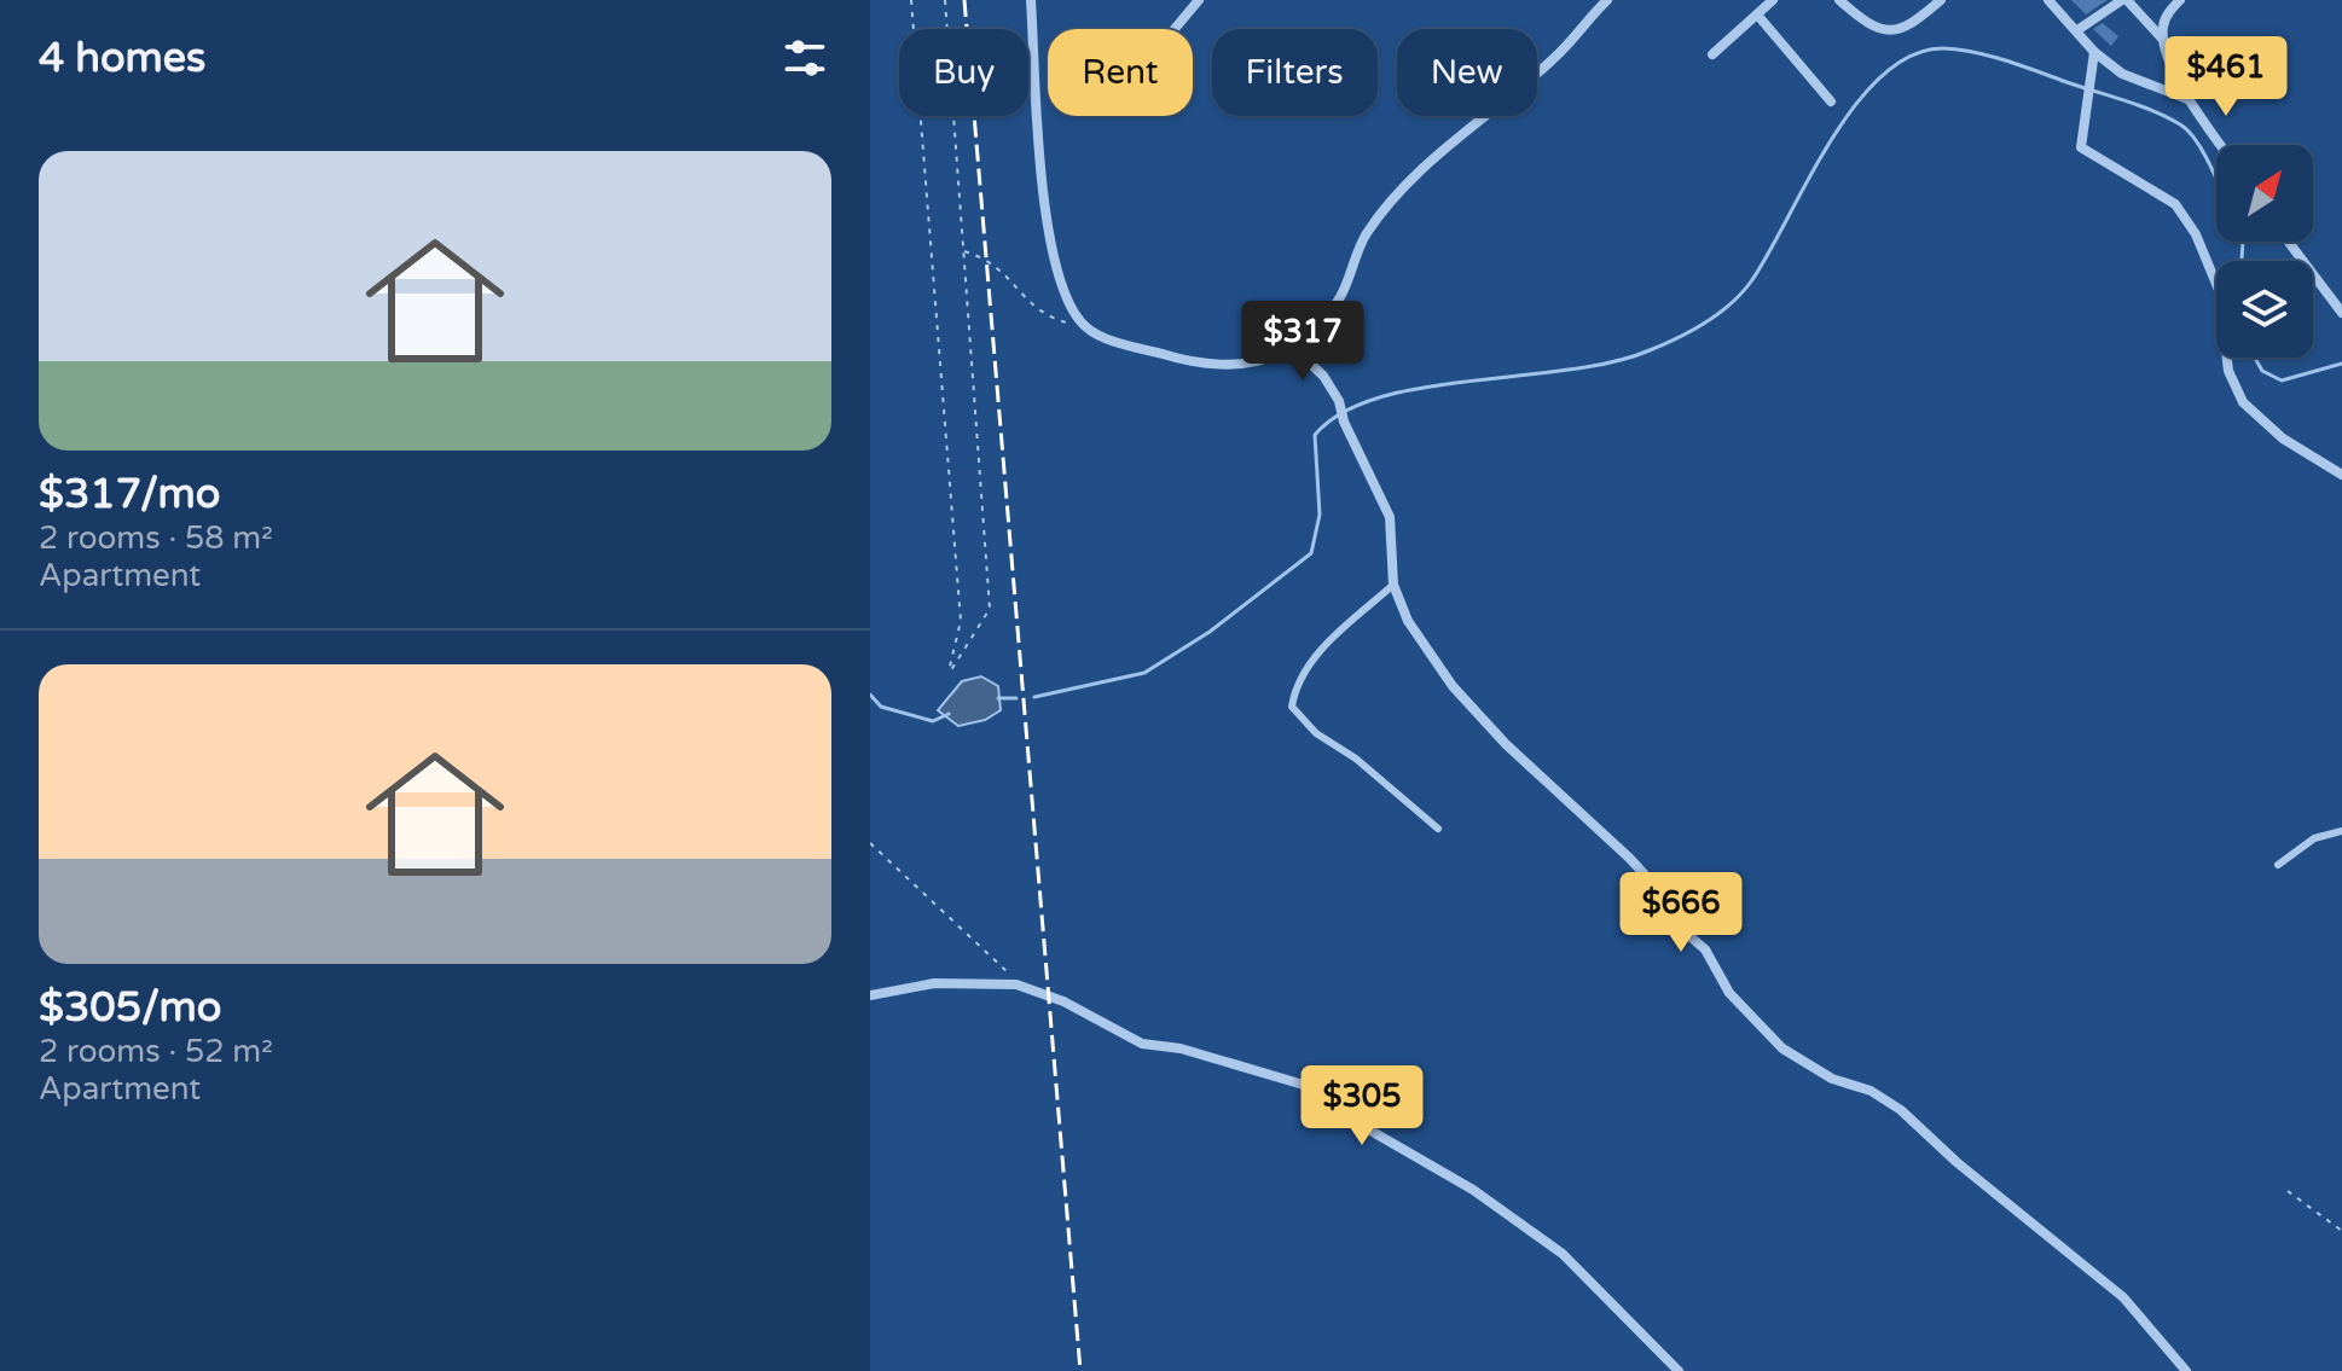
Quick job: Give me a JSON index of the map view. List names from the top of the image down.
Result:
{
  "north": "top right",
  "page": {
    "heading": "4 homes",
    "chip": [
      "Buy",
      "Rent",
      "Filters",
      "New"
    ],
    "price": [
      "$461",
      "$317",
      "$666",
      "$305"
    ],
    "list": [
      {
        "name": "$317/mo",
        "note": "2 rooms · 58 m² · Apartment"
      },
      {
        "name": "$305/mo",
        "note": "2 rooms · 52 m² · Apartment"
      }
    ]
  }
}
